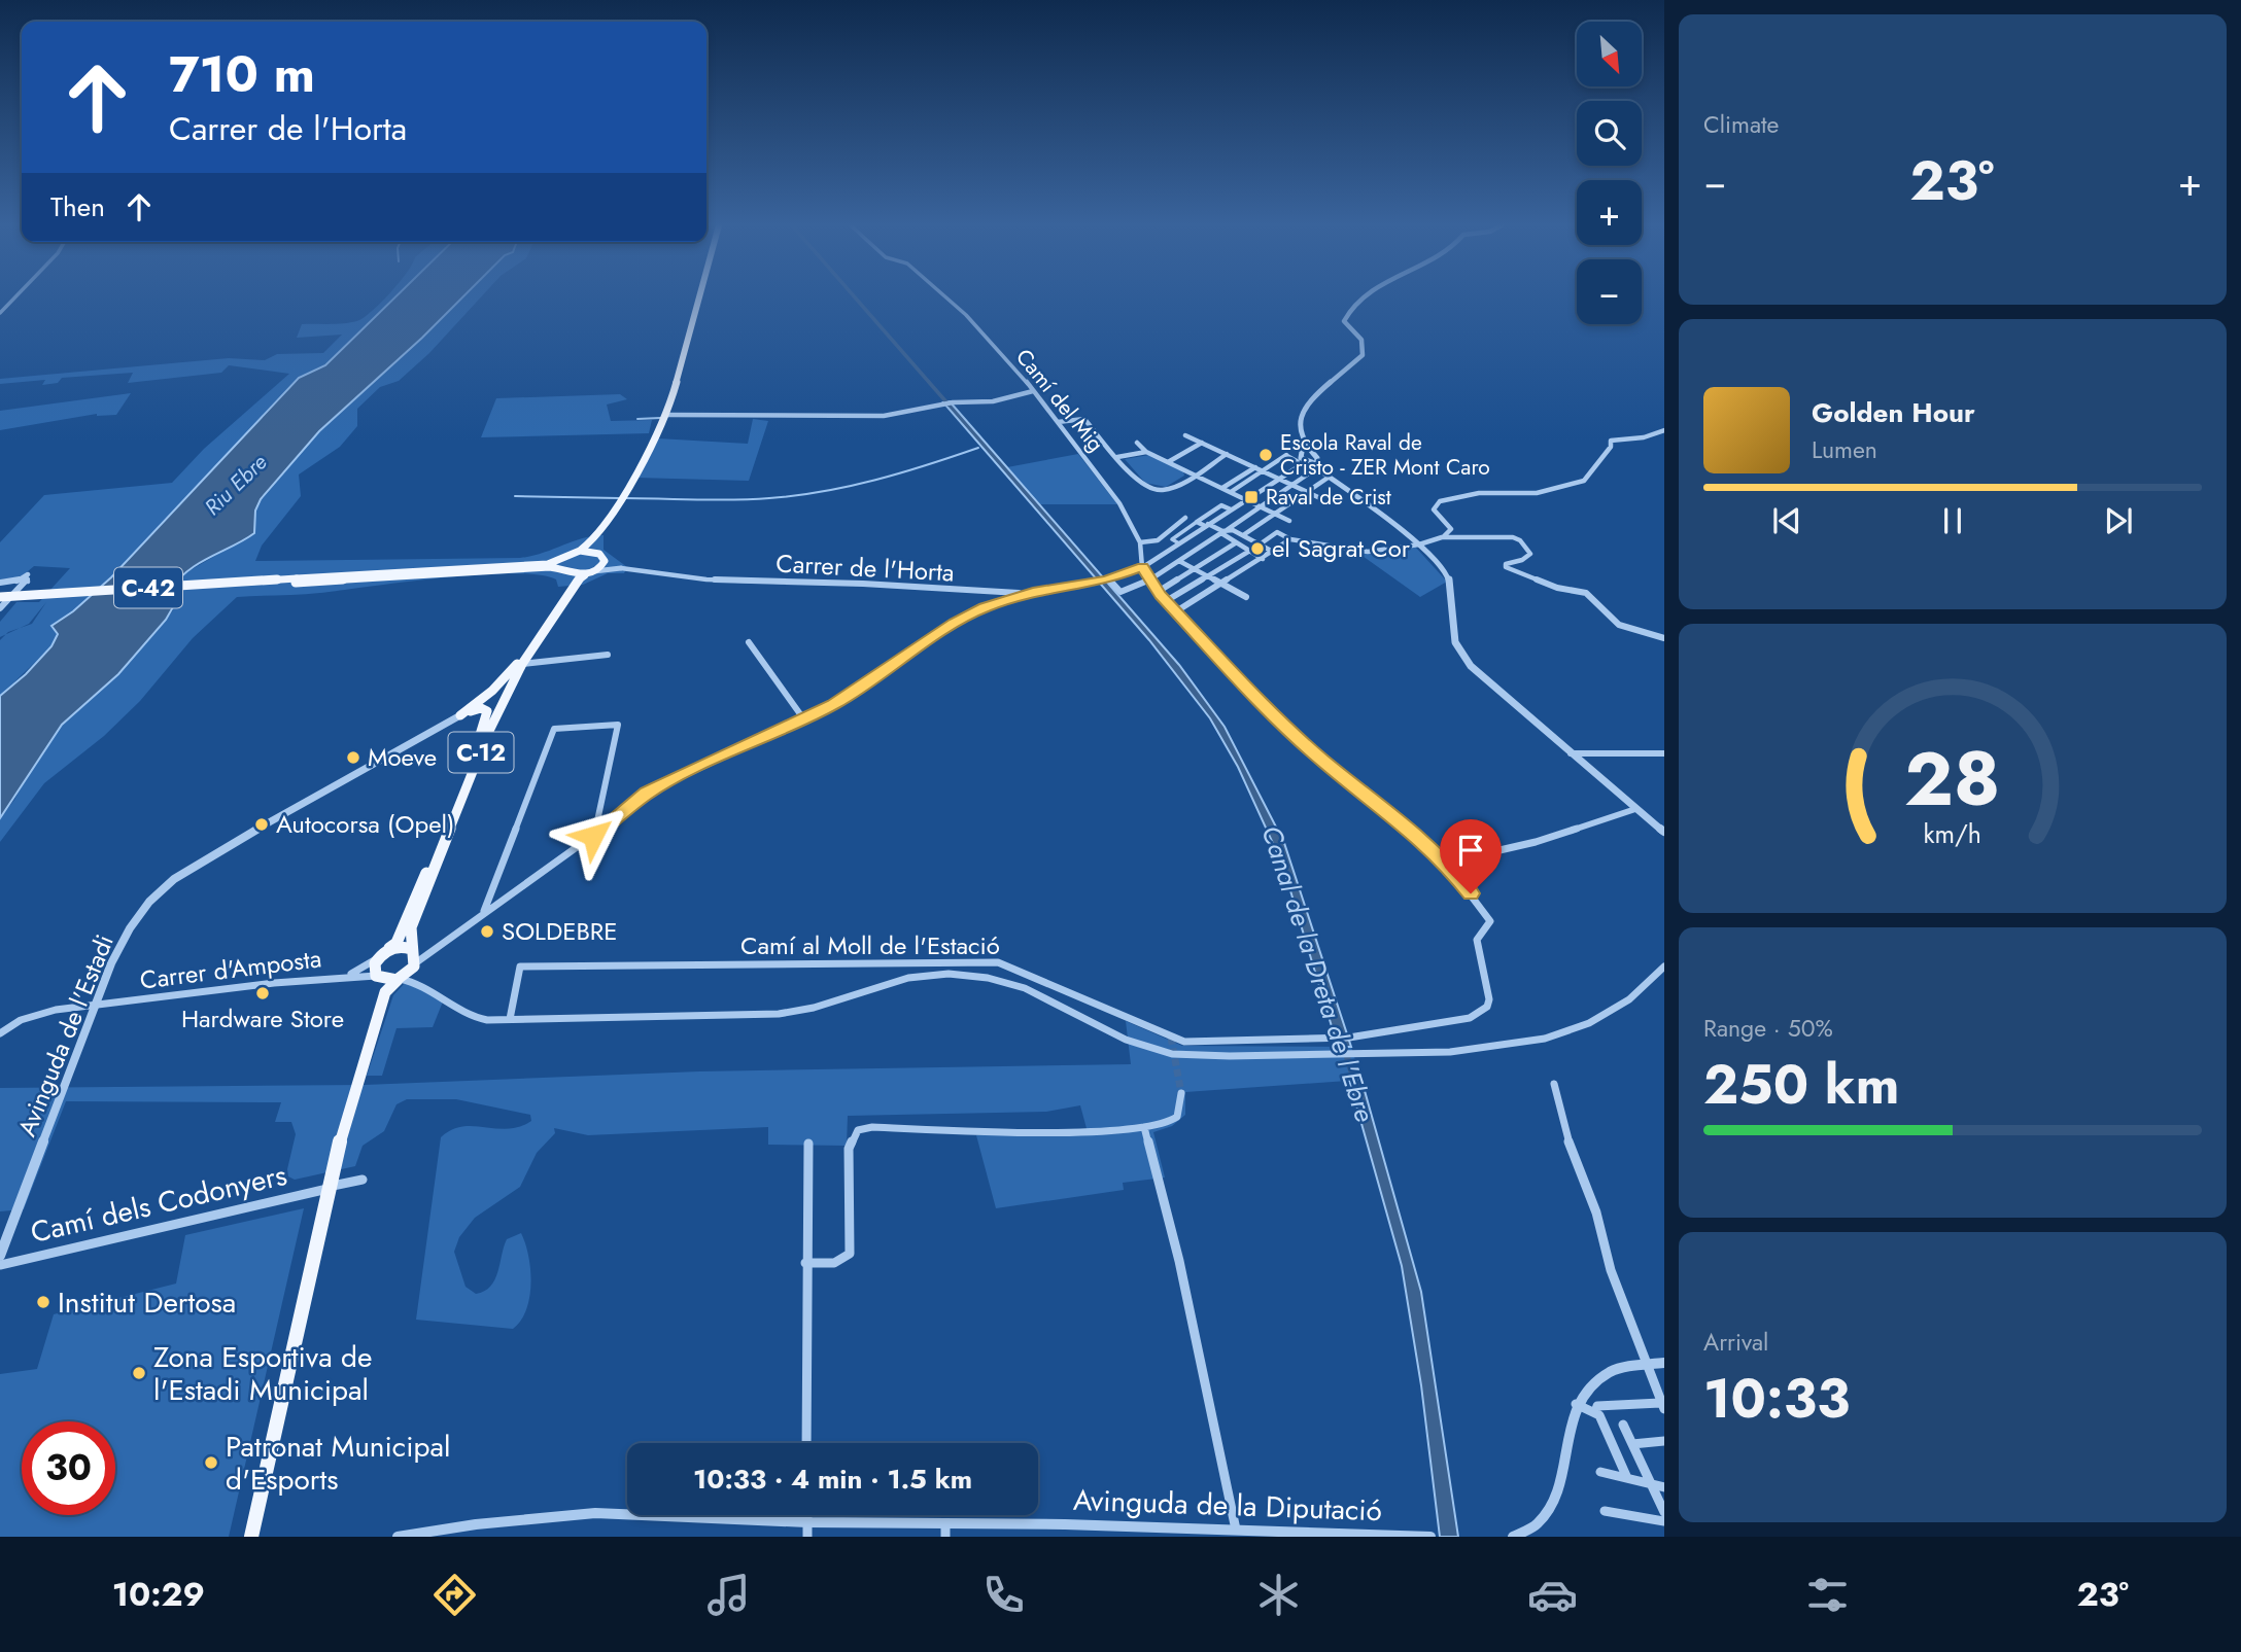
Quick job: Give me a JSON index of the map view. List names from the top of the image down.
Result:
{
  "streets": {
    "main road": ["C-42", "C-12"],
    "street": [
      "Camí del Mig",
      "Carrer de l'Horta",
      "Camí al Moll de l'Estació",
      "Carrer d'Amposta",
      "Avinguda de l'Estadi",
      "Camí dels Codonyers",
      "Avinguda de la Diputació"
    ]
  },
  "crossings": [
    ["Camí del Mig", "Carrer de l'Horta"],
    ["C-42", "C-12"],
    ["C-12", "Carrer d'Amposta"],
    ["Carrer d'Amposta", "Avinguda de l'Estadi"]
  ],
  "water": ["Riu Ebre", "Canal de la Dreta de l'Ebre"],
  "places": {
    "other": [
      "Escola Raval de Cristo - ZER Mont Caro",
      "el Sagrat Cor",
      "Moeve",
      "Autocorsa (Opel)",
      "SOLDEBRE",
      "Hardware Store",
      "Institut Dertosa",
      "Zona Esportiva de l'Estadi Municipal",
      "Patronat Municipal d'Esports"
    ],
    "transit": ["Raval de Crist"]
  },
  "north": "bottom right",
  "page": {
    "tile": [
      "Climate",
      ["Range · 50%", "250 km"],
      ["Arrival", "10:33"]
    ],
    "map_buttons": ["+", "−"],
    "turn": ["710 m", "Carrer de l'Horta"],
    "heat": ["−", "23°", "+"],
    "then": "Then",
    "song": ["Golden Hour", "Lumen"],
    "limit": "30",
    "trip": "10:33 · 4 min · 1.5 km",
    "tabs": ["10:29", "23°"],
    "gauge": ["28", "km/h"]
  }
}
